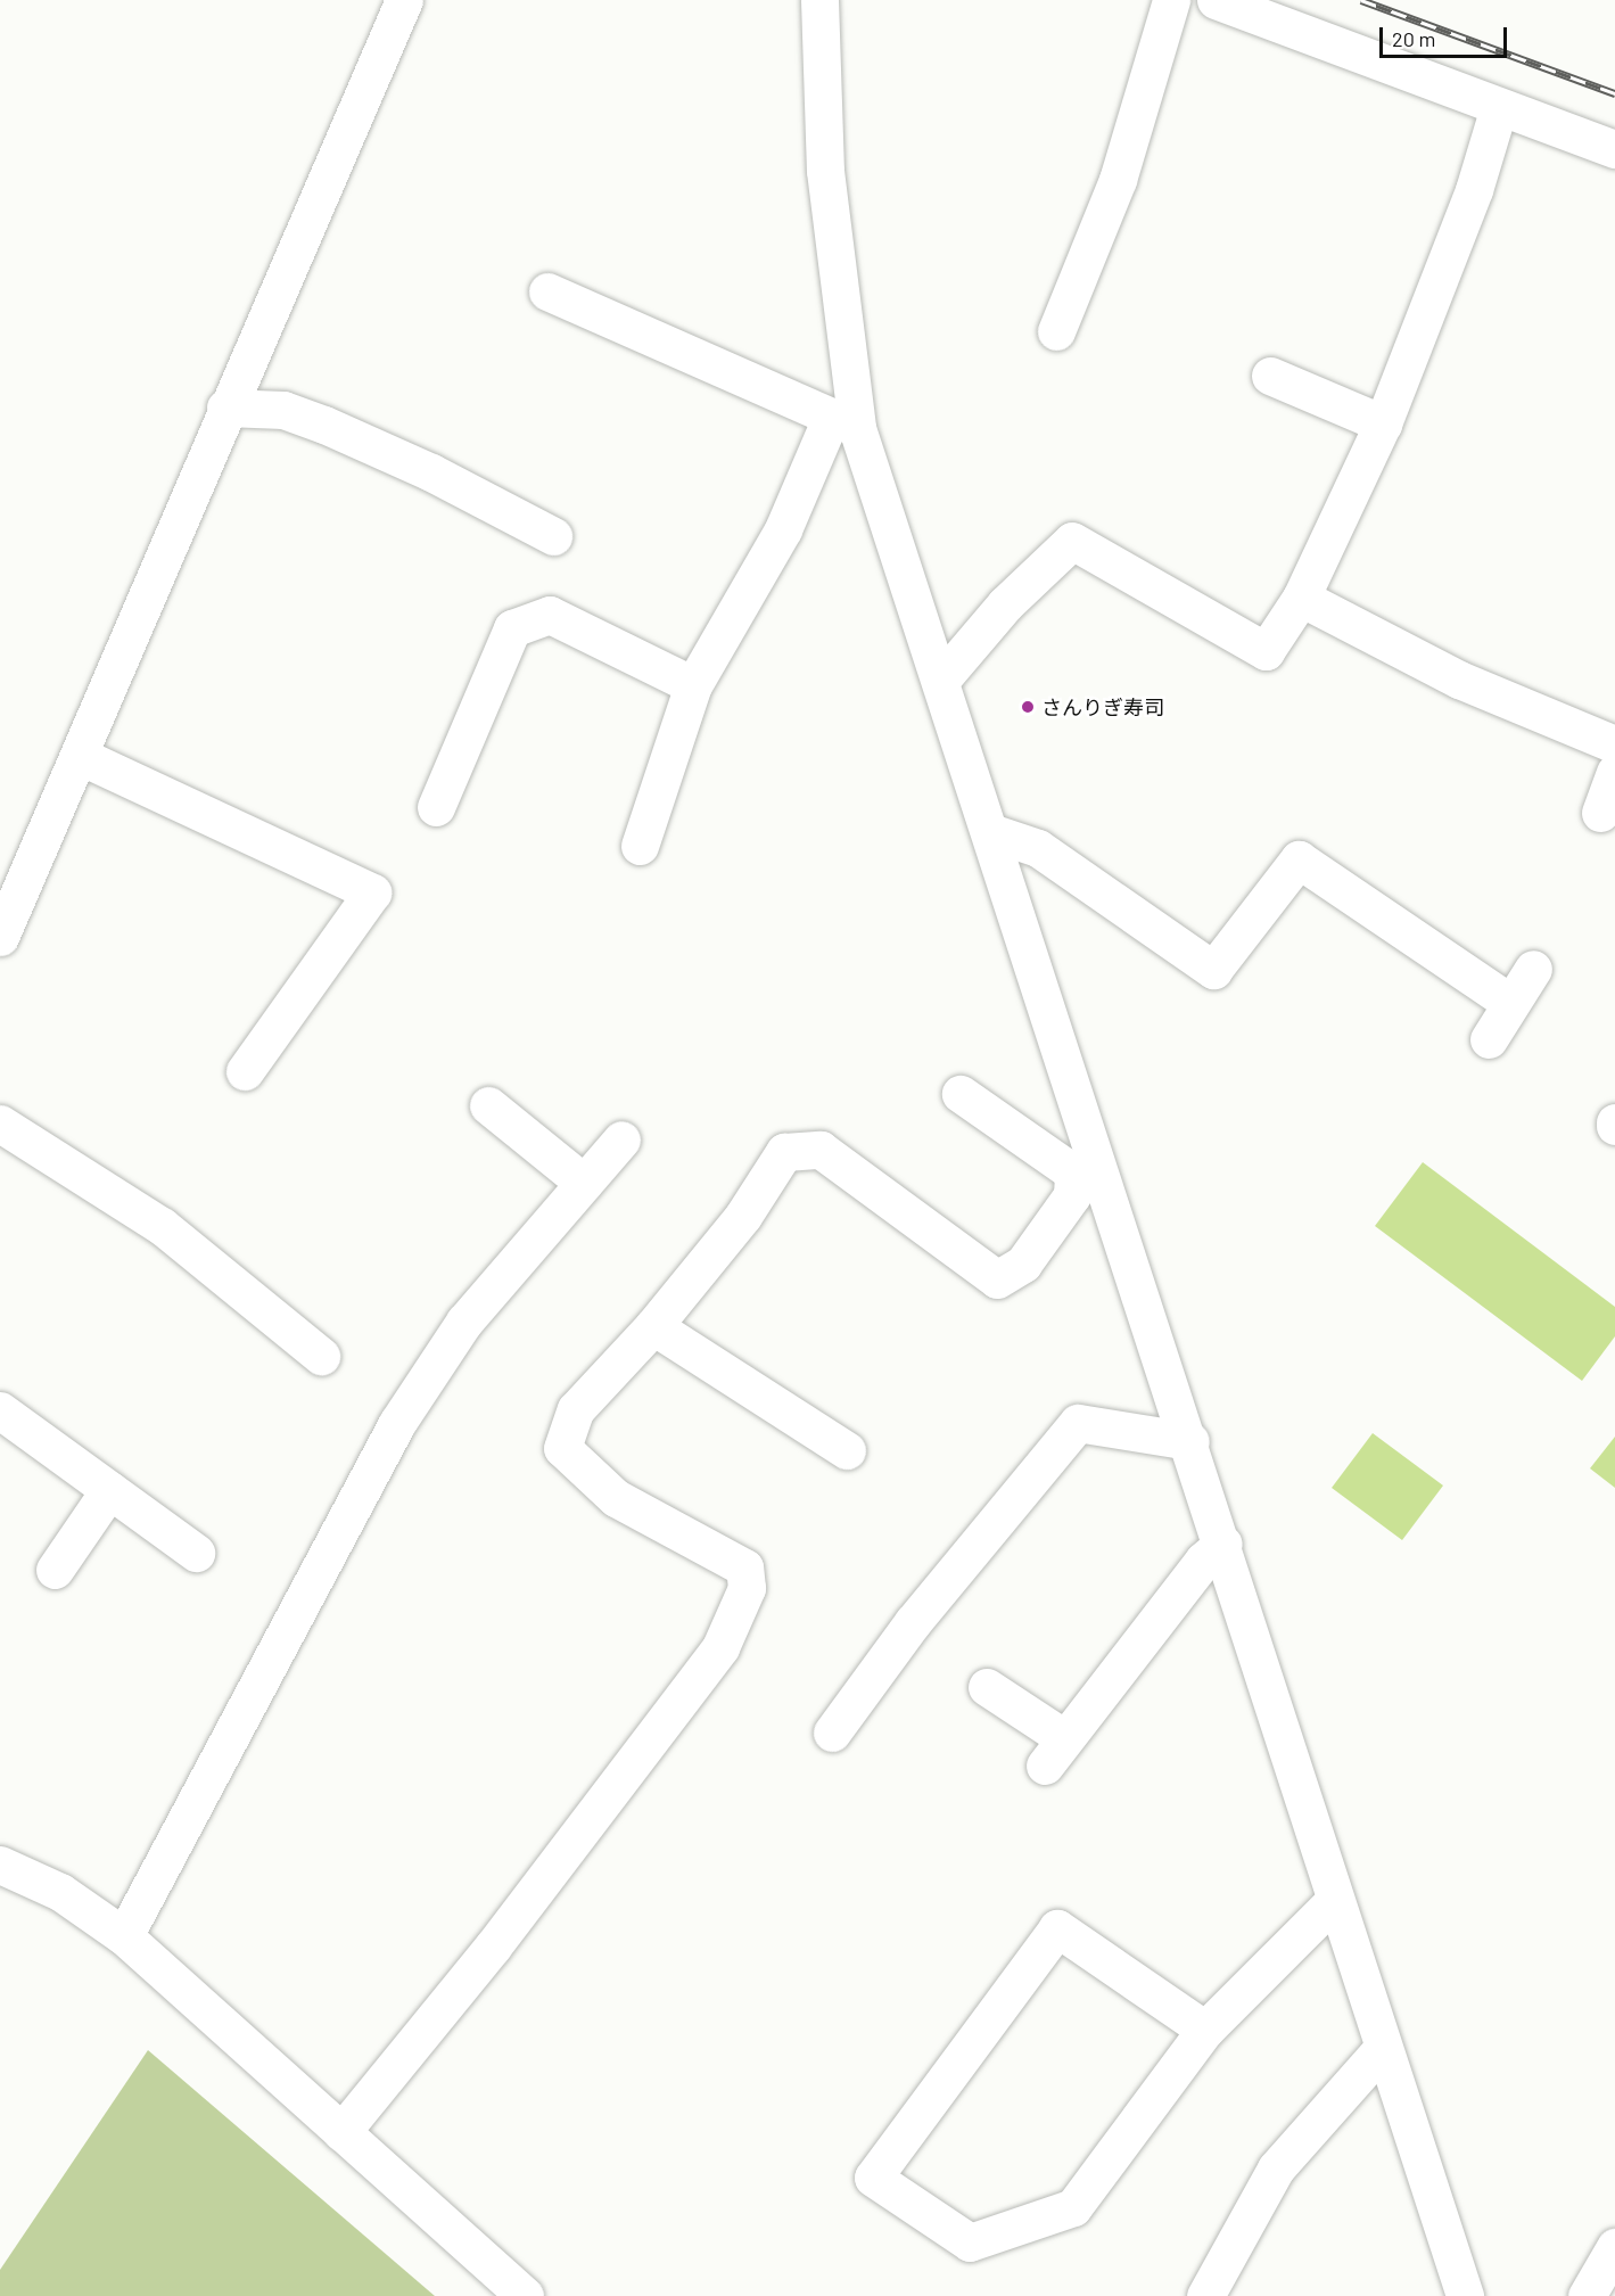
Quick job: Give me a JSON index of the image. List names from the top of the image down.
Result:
{
  "places": ["さんりぎ寿司"],
  "scale_bar": "20 m"
}
